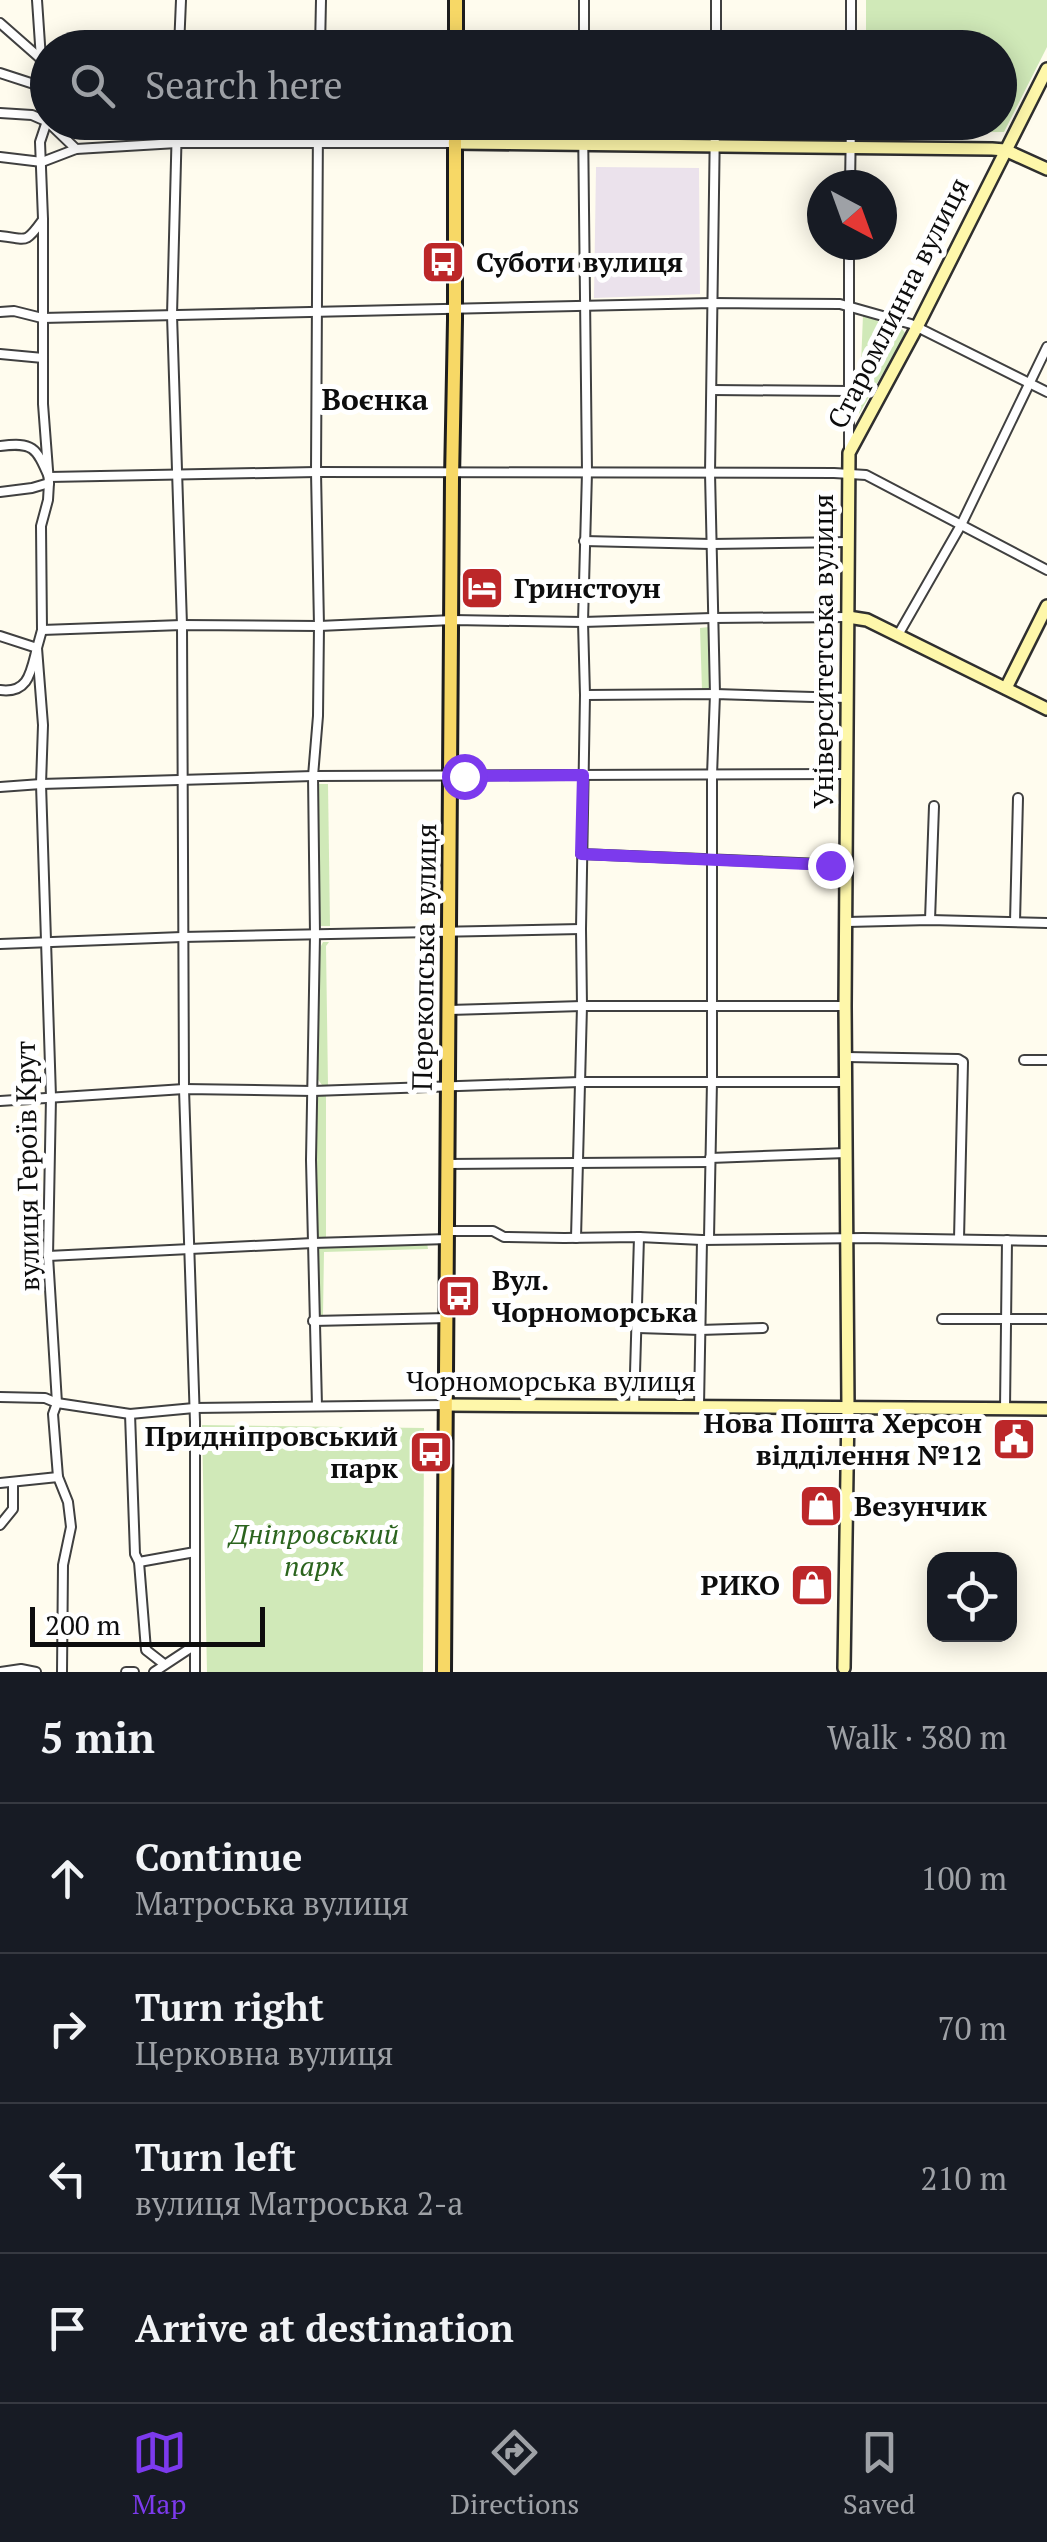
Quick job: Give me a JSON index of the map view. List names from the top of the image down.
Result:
{
  "streets": {
    "main road": ["Перекопська вулиця"],
    "street": [
      "Старомлинна вулиця",
      "Університетська вулиця",
      "вулиця Героїв Крут",
      "Чорноморська вулиця"
    ]
  },
  "crossings": [
    ["Старомлинна вулиця", "Університетська вулиця"],
    ["Університетська вулиця", "Чорноморська вулиця"],
    ["Перекопська вулиця", "Чорноморська вулиця"],
    ["вулиця Героїв Крут", "Чорноморська вулиця"]
  ],
  "districts": ["Воєнка"],
  "parks": ["Дніпровський парк"],
  "places": {
    "bus stop": ["Суботи вулиця", "Вул. Чорноморська", "Придніпровський парк"],
    "hotel": ["Гринстоун"],
    "public building": ["Нова Пошта Херсон відділення №12"],
    "shop": ["Везунчик", "РИКО"]
  },
  "scale_bar": "200 m",
  "north": "bottom right",
  "page": {
    "search": "Search here",
    "scale": "200 m",
    "heading": ["5 min", "Walk · 380 m"],
    "list": [
      ["Continue", "Матроська вулиця", "100 m"],
      ["Turn right", "Церковна вулиця", "70 m"],
      ["Turn left", "вулиця Матроська 2-а", "210 m"],
      "Arrive at destination"
    ],
    "nav": ["Map", "Directions", "Saved"]
  }
}
